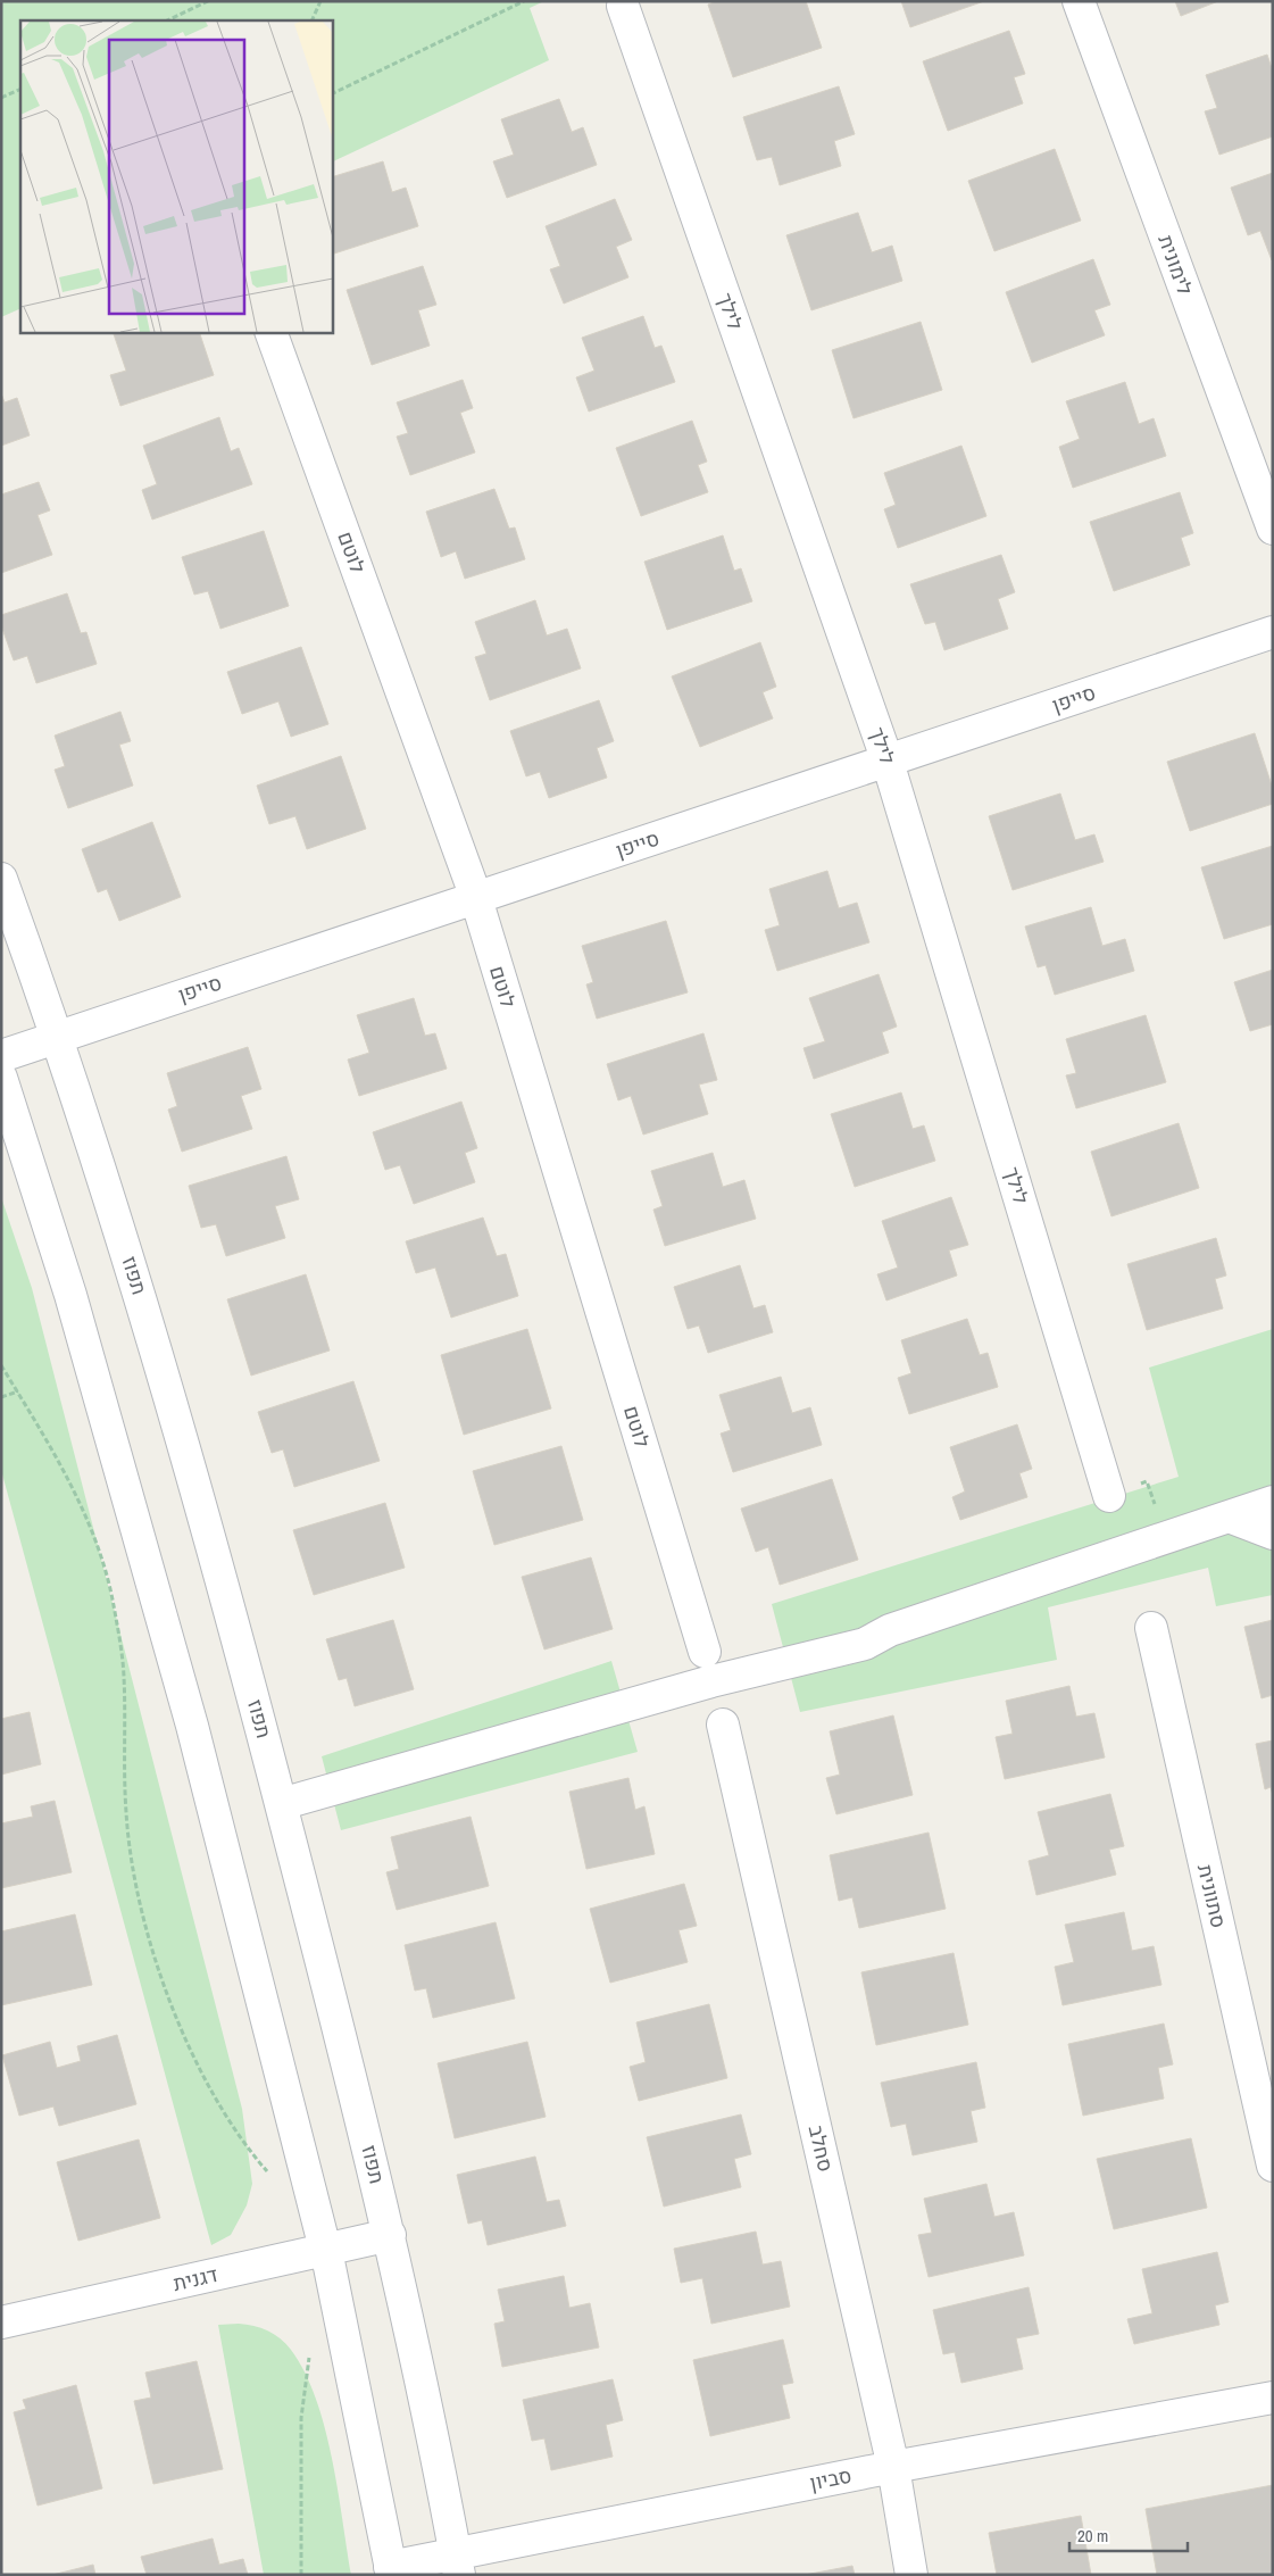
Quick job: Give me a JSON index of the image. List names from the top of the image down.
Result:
{
  "streets": {
    "street": [
      "לימונית",
      "לילך",
      "לוטם",
      "סייפן",
      "תפוז",
      "סתוונית",
      "סחלב",
      "דגנית",
      "סביון"
    ]
  },
  "crossings": [
    ["לילך", "סייפן"],
    ["לוטם", "סייפן"],
    ["סייפן", "תפוז"],
    ["תפוז", "דגנית"],
    ["תפוז", "סביון"],
    ["סחלב", "סביון"]
  ],
  "scale_bar": "20 m"
}
